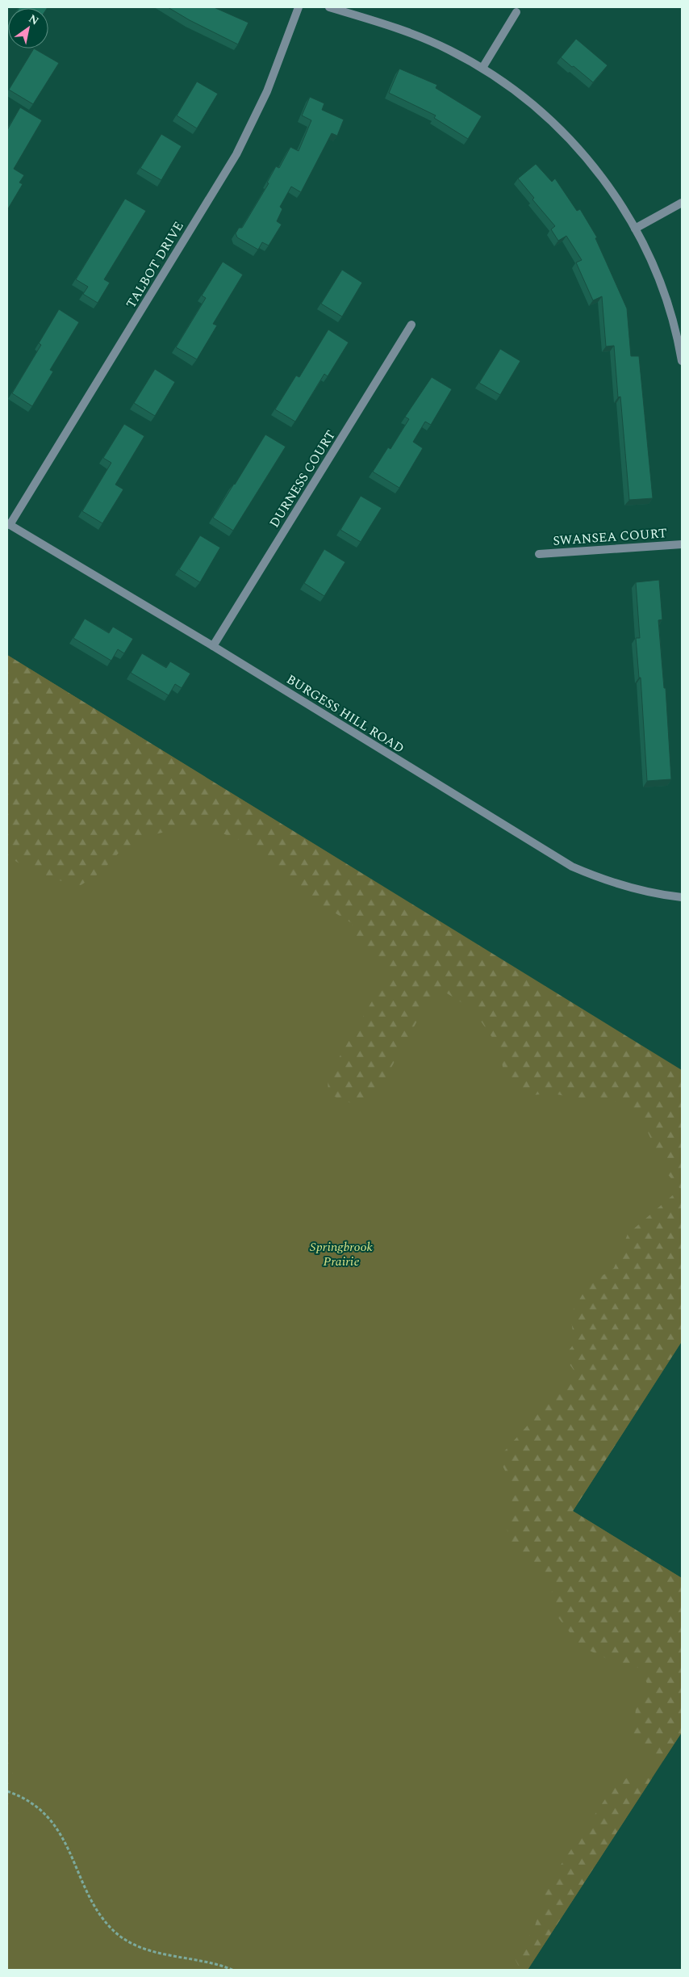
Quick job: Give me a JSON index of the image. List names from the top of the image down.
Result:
{
  "streets": {
    "street": [
      "TALBOT DRIVE",
      "DURNESS COURT",
      "SWANSEA COURT",
      "BURGESS HILL ROAD"
    ]
  },
  "crossings": [
    ["TALBOT DRIVE", "BURGESS HILL ROAD"],
    ["DURNESS COURT", "BURGESS HILL ROAD"]
  ],
  "parks": ["Springbrook Prairie"],
  "north": "top right"
}
